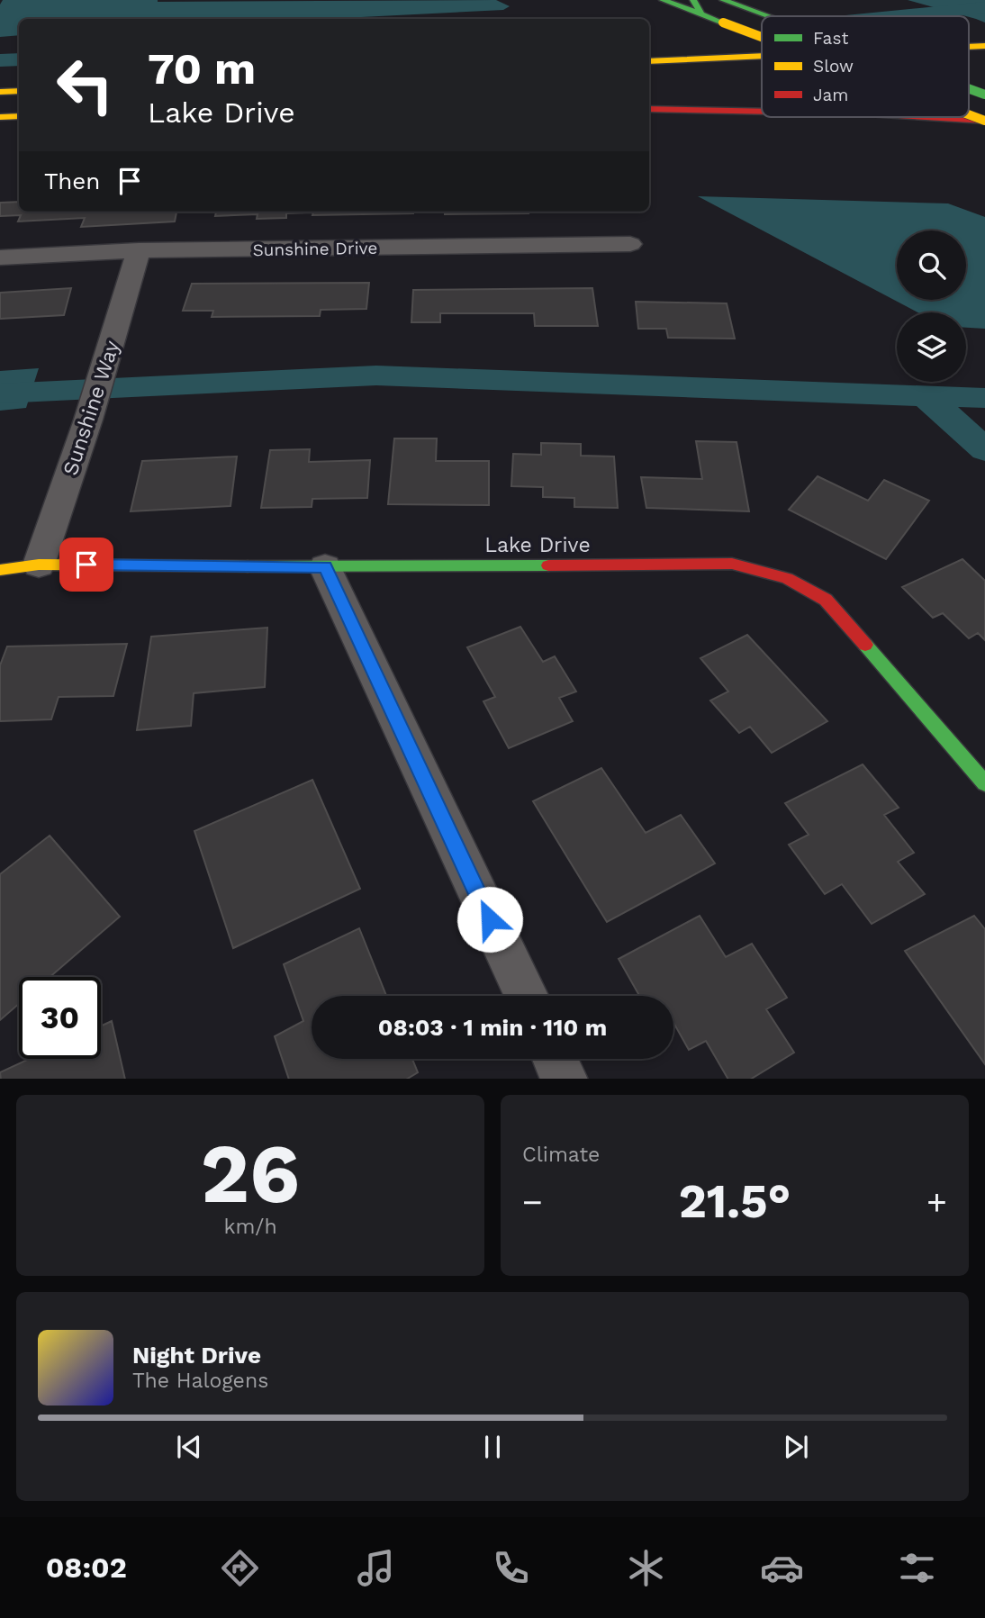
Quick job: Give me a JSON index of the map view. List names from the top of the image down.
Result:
{
  "streets": {
    "main road": ["Lake Drive"],
    "street": ["Sunshine Drive", "Sunshine Way"]
  },
  "crossings": [
    ["Sunshine Drive", "Sunshine Way"],
    ["Sunshine Way", "Lake Drive"]
  ],
  "legend": ["Fast", "Slow", "Jam"],
  "page": {
    "turn": ["70 m", "Lake Drive"],
    "then": "Then",
    "limit": "30",
    "trip": "08:03 · 1 min · 110 m",
    "tile": [
      ["26", "km/h"],
      "Climate"
    ],
    "heat": ["−", "21.5°", "+"],
    "song": ["Night Drive", "The Halogens"],
    "tabs": "08:02"
  }
}
